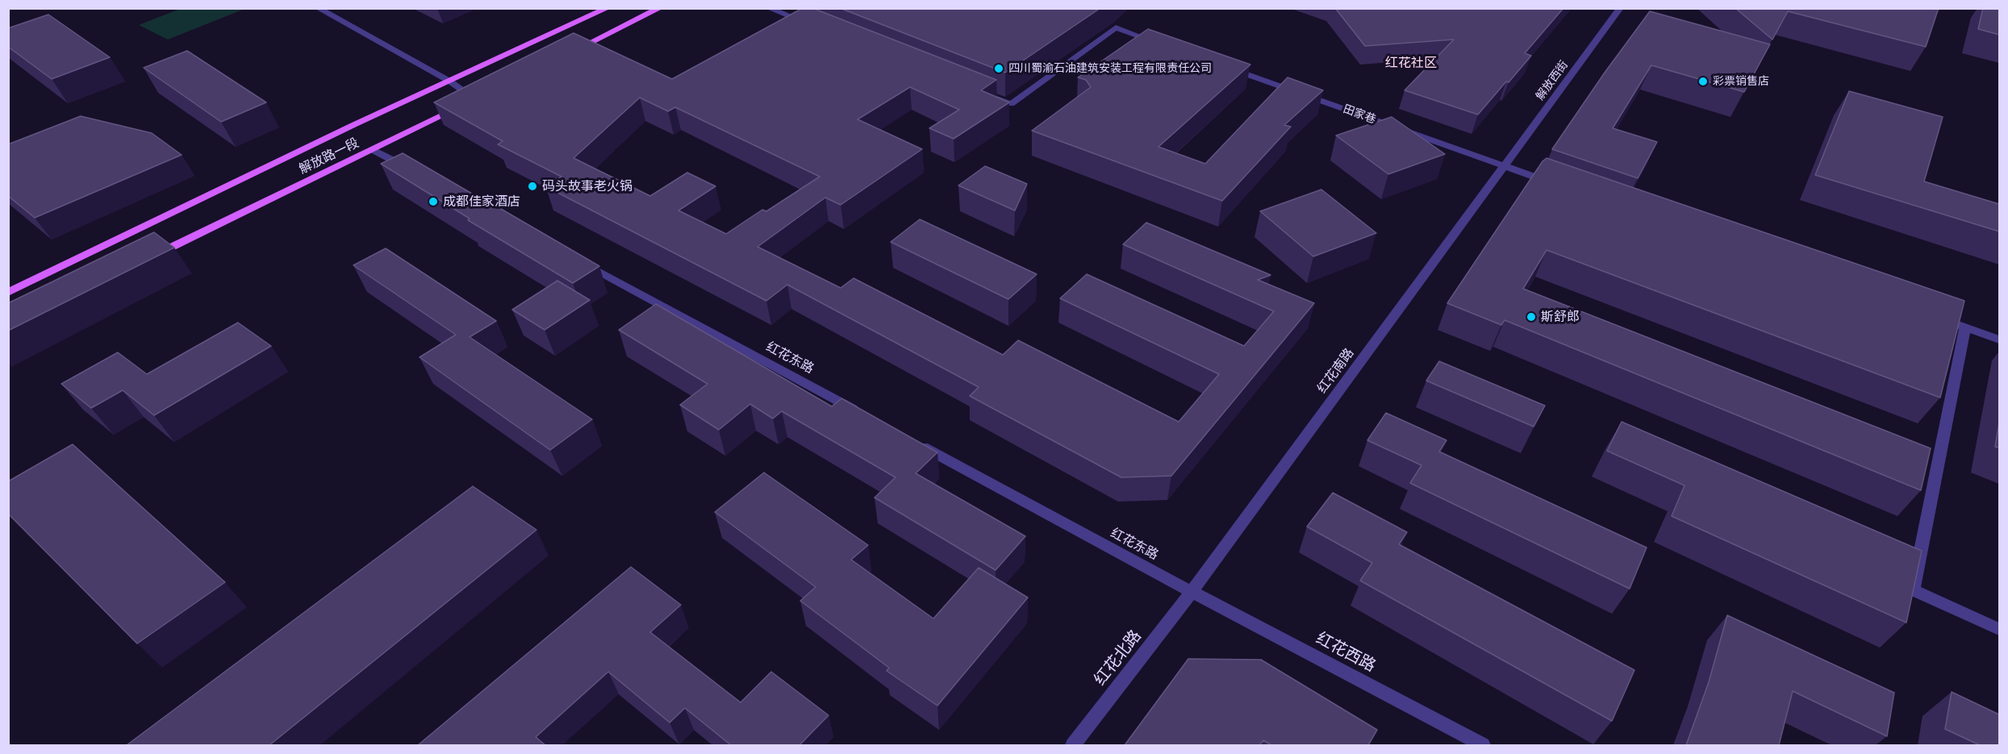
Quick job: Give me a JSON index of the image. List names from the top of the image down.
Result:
{
  "streets": {
    "main road": ["解放路一段"],
    "street": [
      "解放西街",
      "田家巷",
      "红花东路",
      "红花南路",
      "红花西路",
      "红花北路"
    ]
  },
  "crossings": [
    ["解放西街", "田家巷"],
    ["解放西街", "红花南路"],
    ["田家巷", "红花南路"],
    ["红花东路", "红花南路"],
    ["红花东路", "红花西路"],
    ["红花东路", "红花北路"],
    ["红花南路", "红花西路"],
    ["红花南路", "红花北路"],
    ["红花西路", "红花北路"]
  ],
  "districts": ["红花社区"],
  "places": [
    "四川蜀渝石油建筑安装工程有限责任公司",
    "彩票销售店",
    "码头故事老火锅",
    "成都佳家酒店",
    "斯舒郎"
  ]
}
